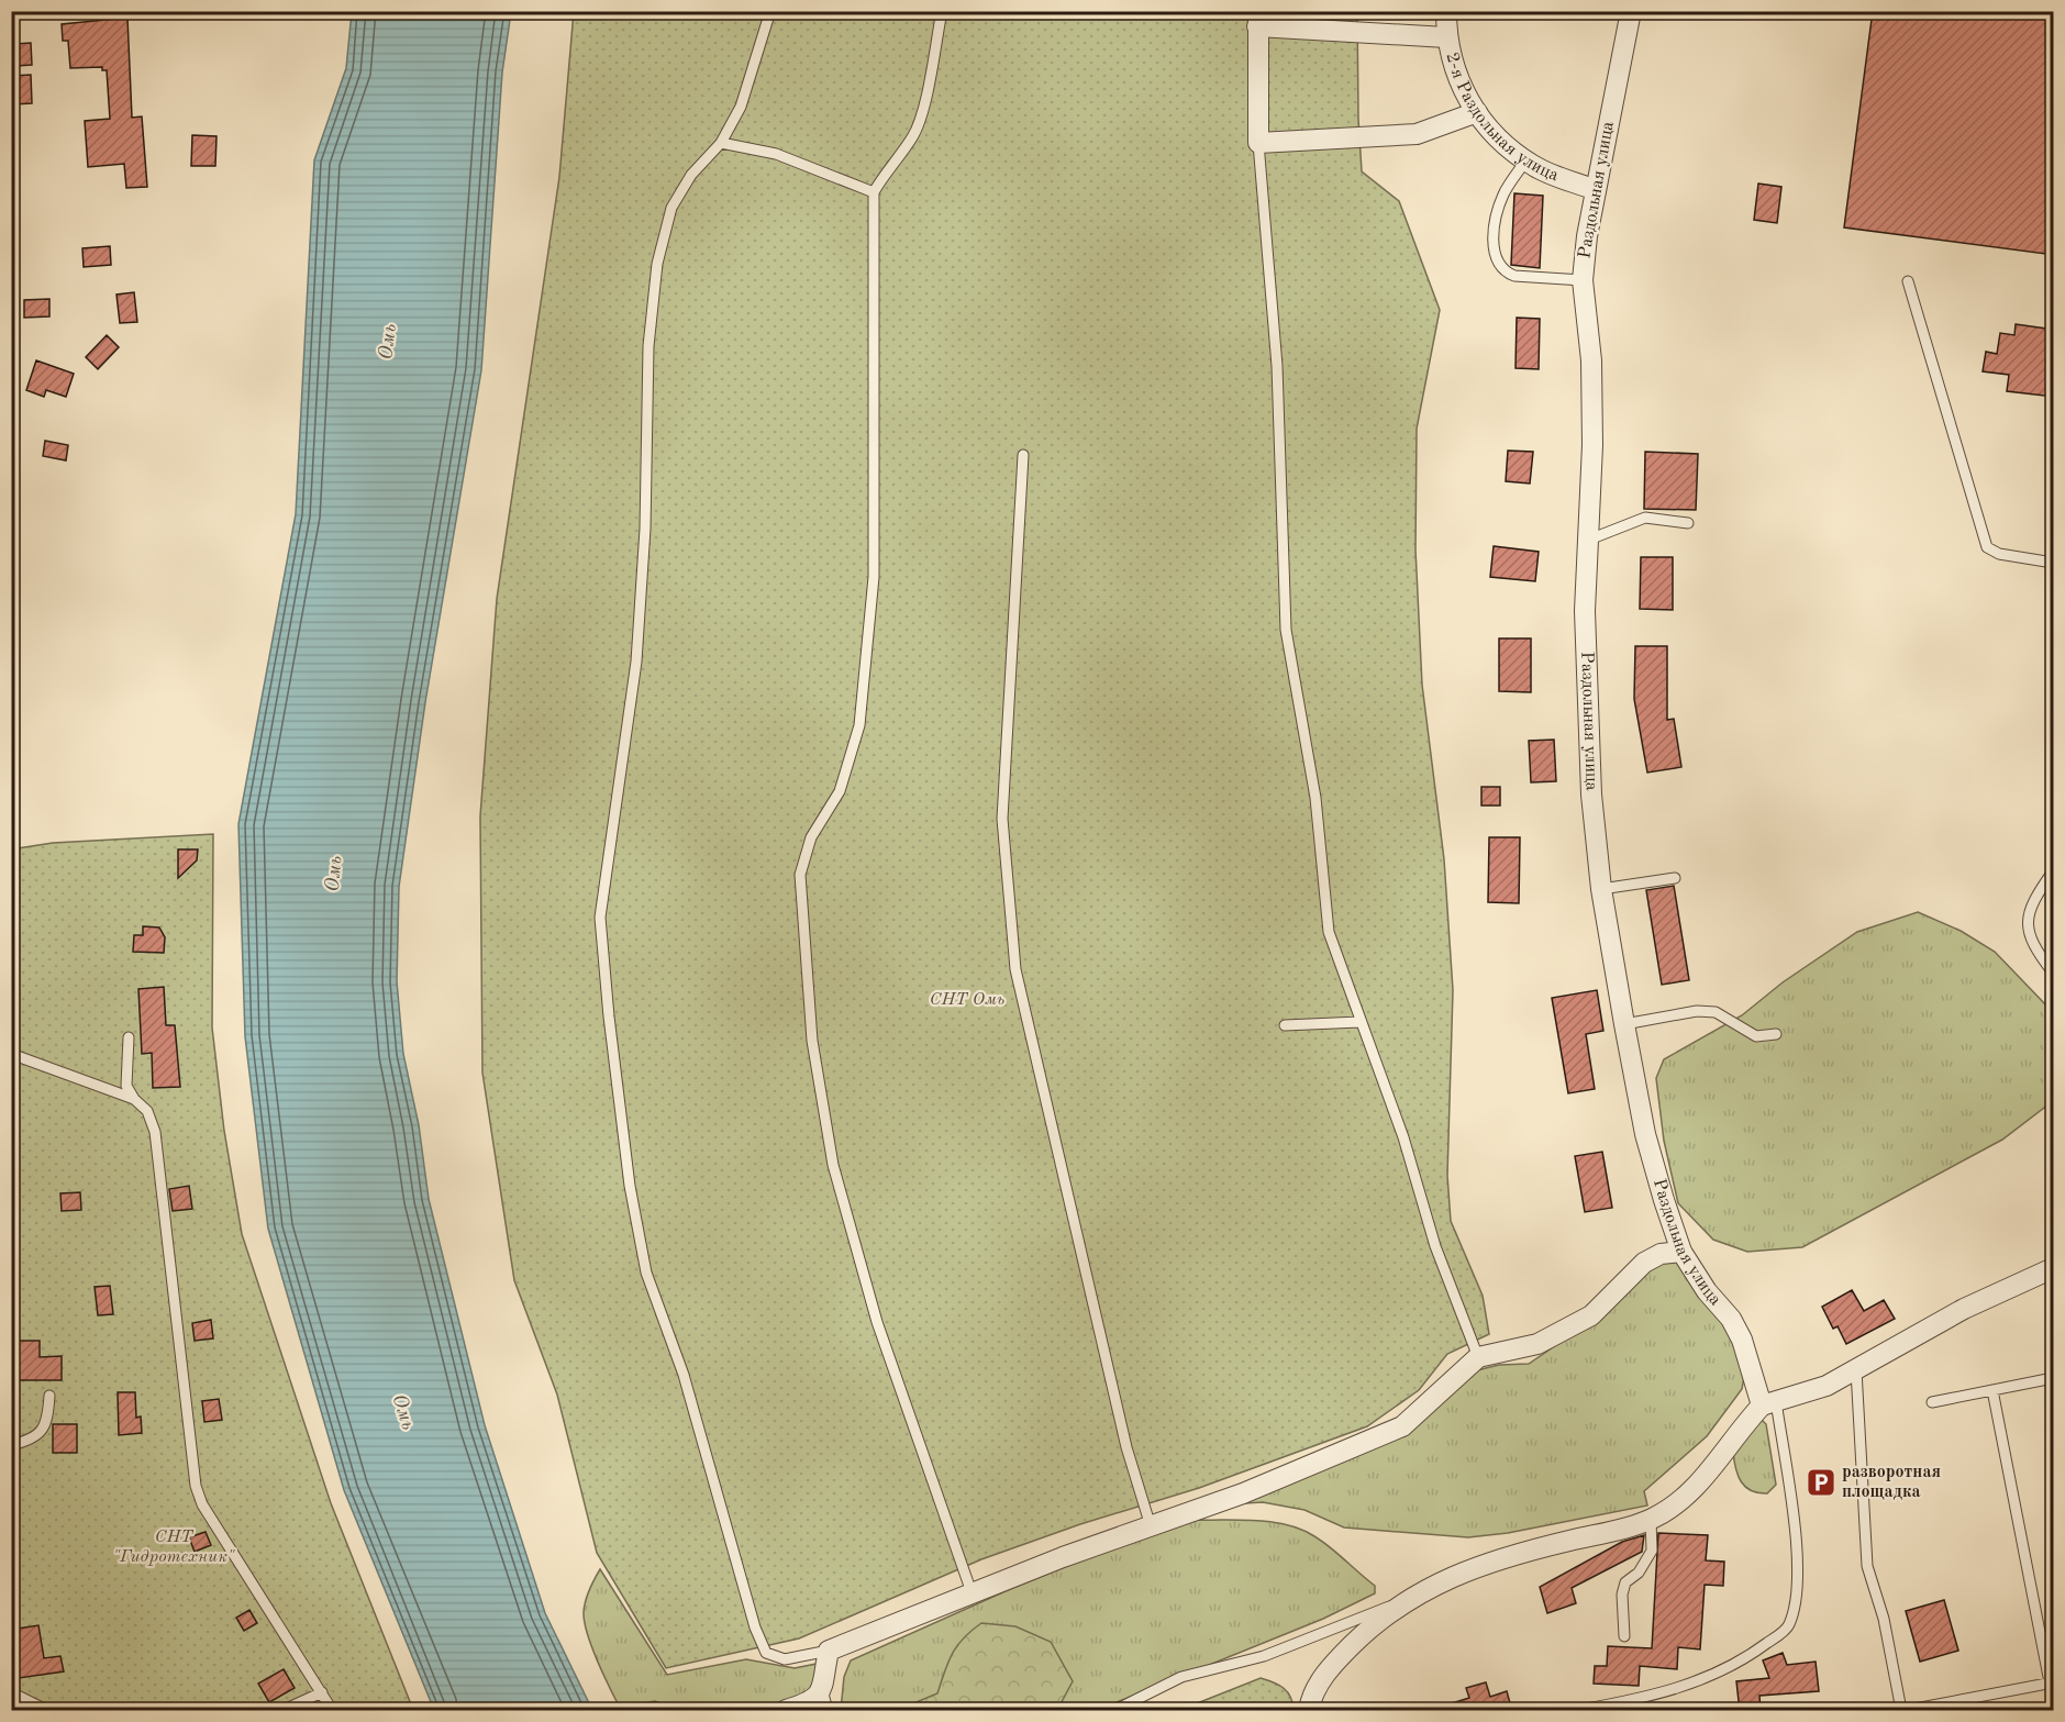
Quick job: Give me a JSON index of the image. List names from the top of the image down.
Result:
{
  "streets": {
    "street": ["2-я Раздольная улица", "Раздольная улица"]
  },
  "crossings": [
    ["2-я Раздольная улица", "Раздольная улица"]
  ],
  "water": ["Омь"],
  "parks": ["СНТ Омь", "СНТ \"Гидротехник\""],
  "places": {
    "parking": ["разворотная площадка"]
  }
}
